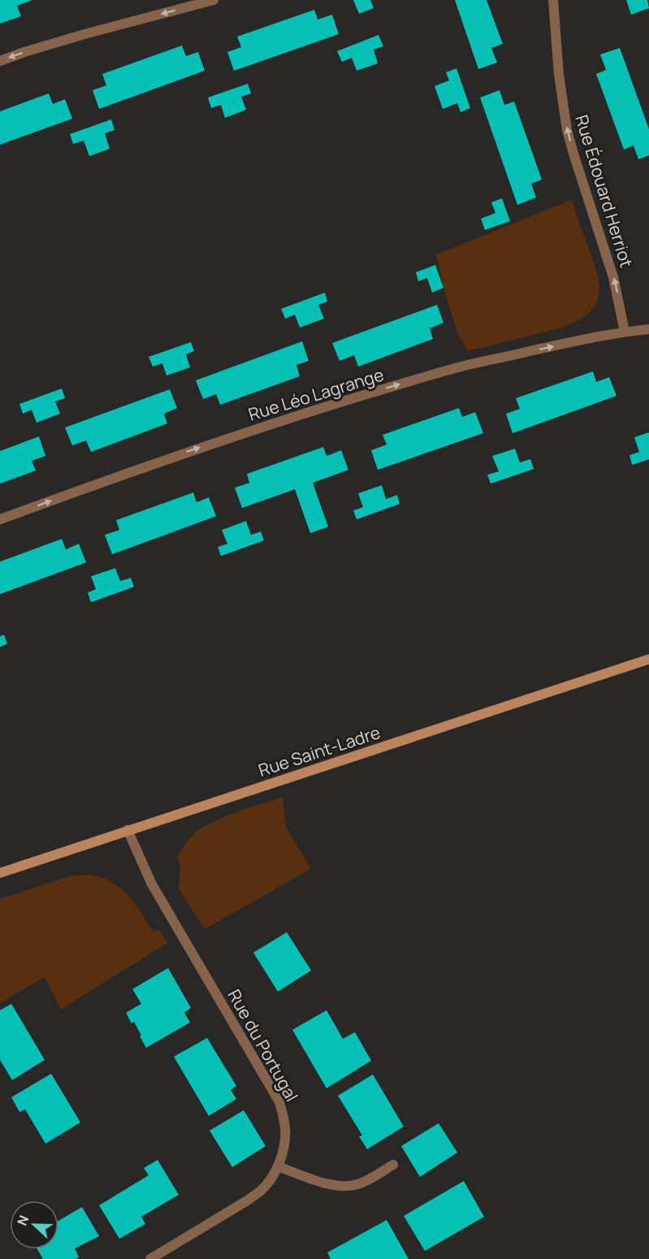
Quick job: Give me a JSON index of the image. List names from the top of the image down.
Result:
{
  "streets": {
    "street": [
      "Rue Édouard Herriot",
      "Rue Léo Lagrange",
      "Rue Saint-Ladre",
      "Rue du Portugal"
    ]
  },
  "crossings": [
    ["Rue Édouard Herriot", "Rue Léo Lagrange"],
    ["Rue Saint-Ladre", "Rue du Portugal"]
  ],
  "one_way": ["Rue Édouard Herriot", "Rue Léo Lagrange"],
  "north": "left"
}
